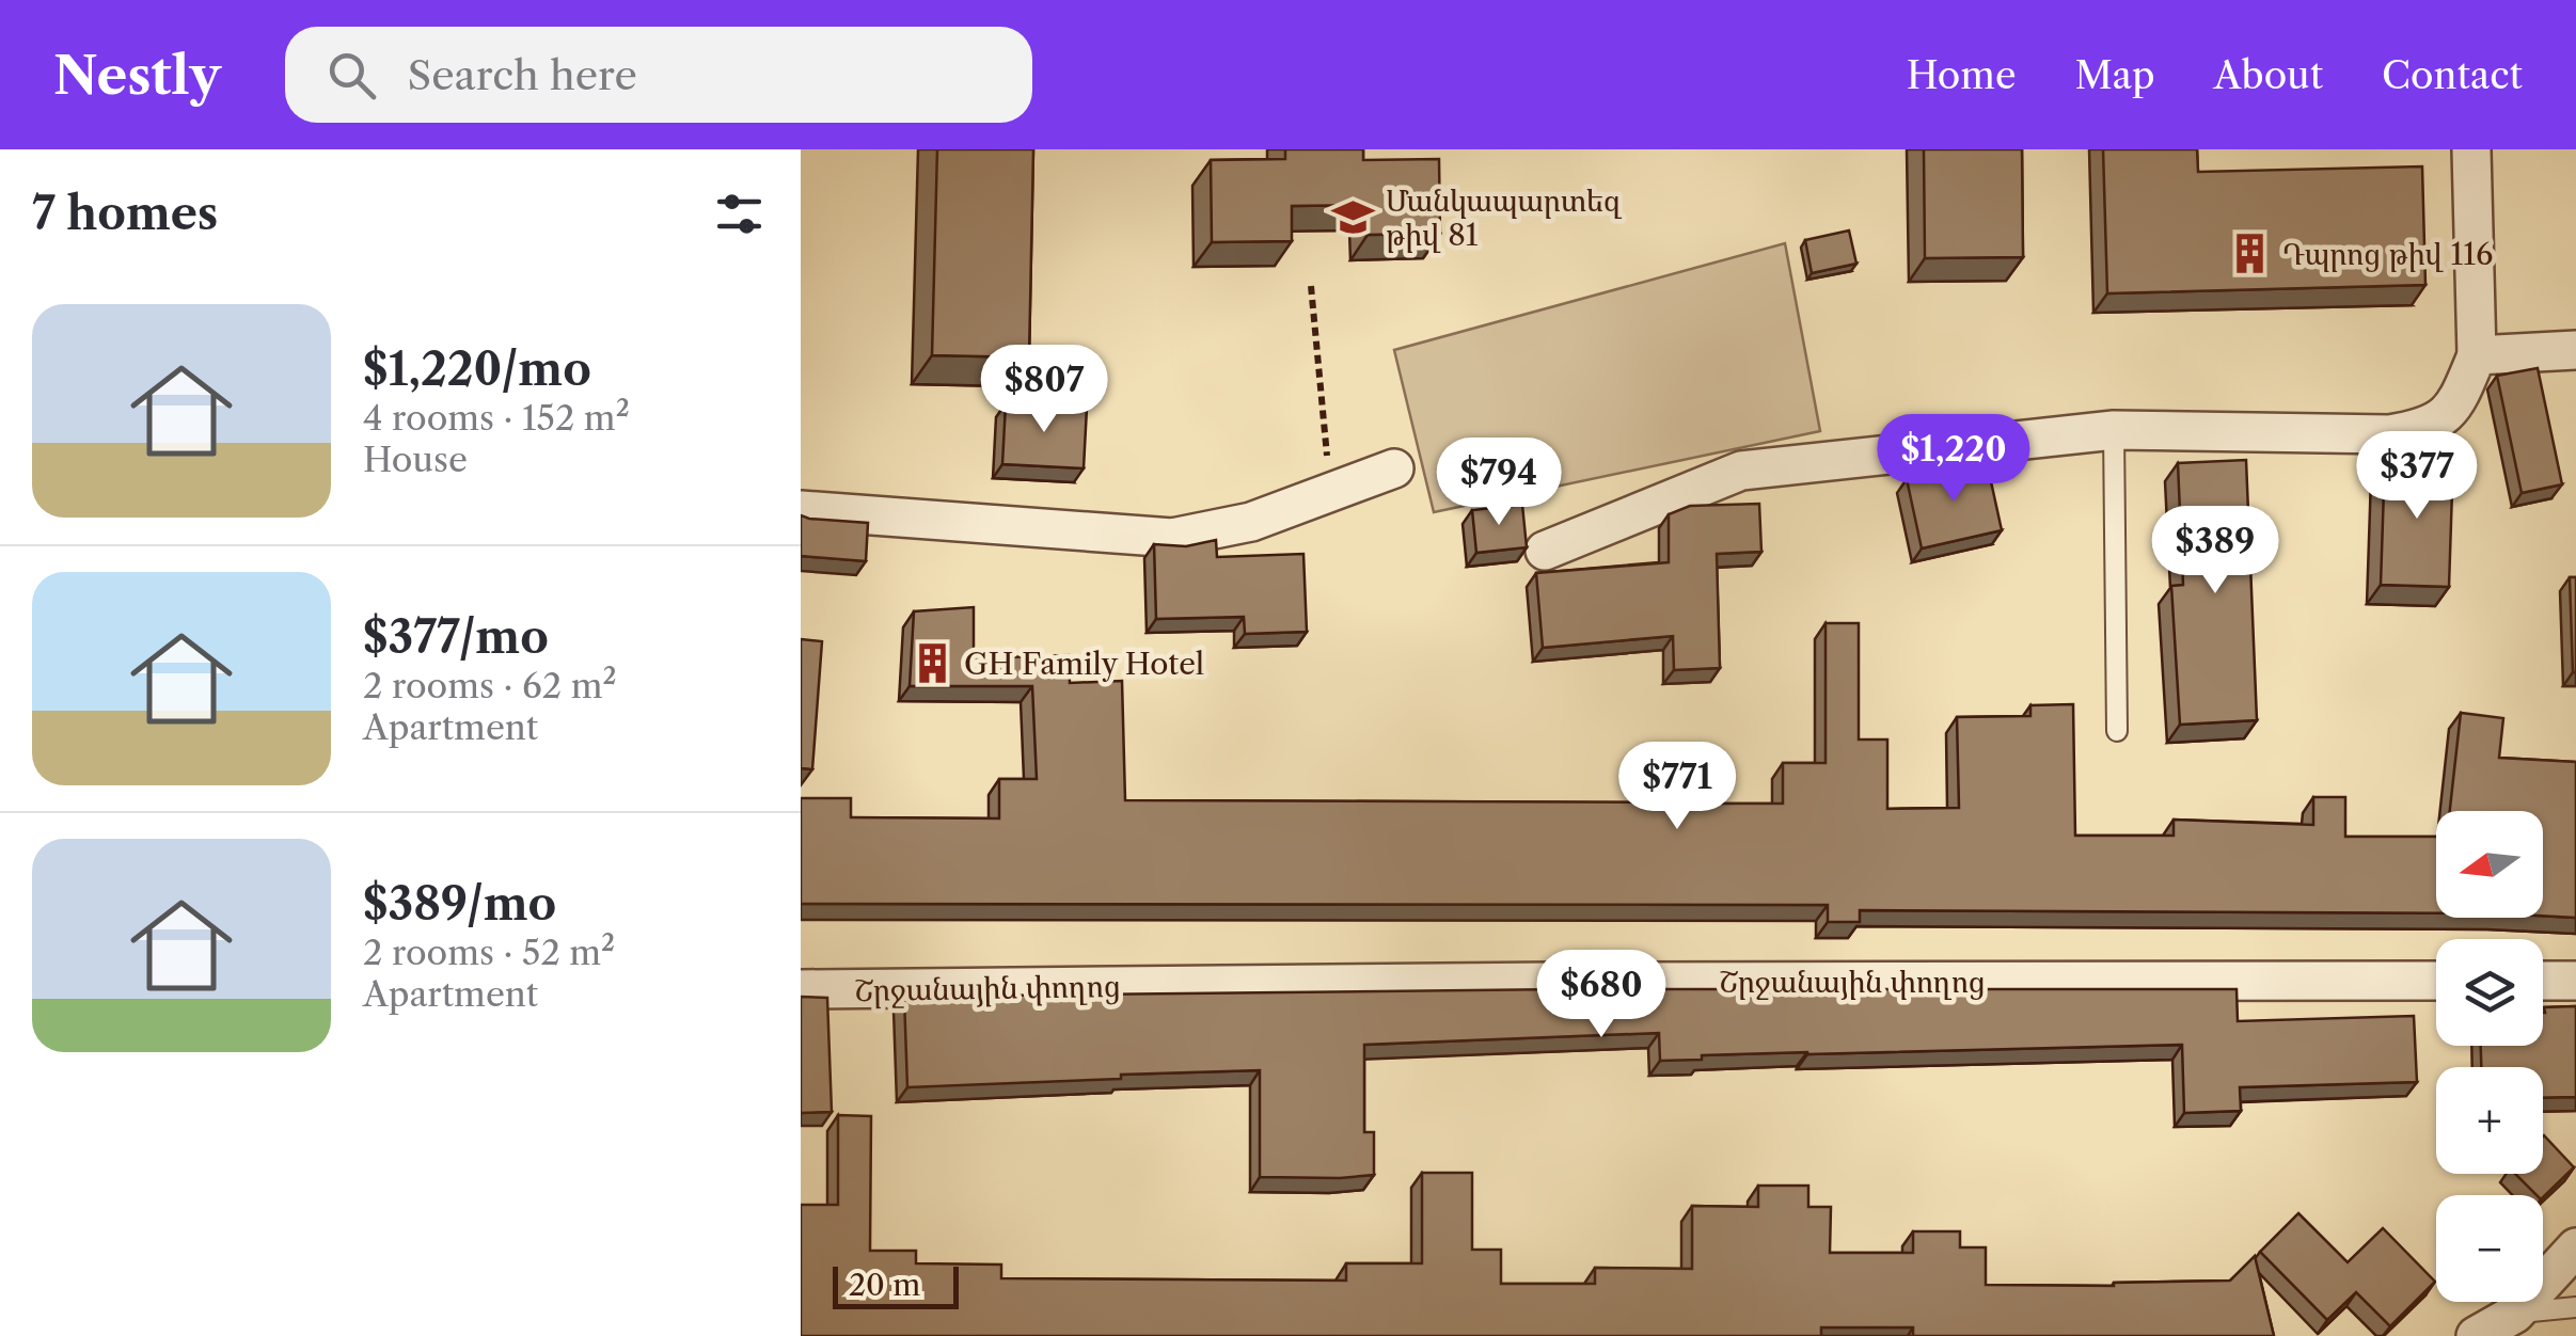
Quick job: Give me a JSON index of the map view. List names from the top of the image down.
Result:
{
  "streets": {
    "street": ["Շրջանային փողոց"]
  },
  "places": {
    "school or university": ["Մանկապարտեզ թիվ 81"],
    "building": ["Դպրոց թիվ 116", "GH Family Hotel"]
  },
  "scale_bar": "20 m",
  "north": "left",
  "page": {
    "header": "Nestly",
    "search": "Search here",
    "nav": [
      "Home",
      "Map",
      "About",
      "Contact"
    ],
    "heading": "7 homes",
    "list": [
      {
        "name": "$1,220/mo",
        "note": "4 rooms · 152 m² · House"
      },
      {
        "name": "$377/mo",
        "note": "2 rooms · 62 m² · Apartment"
      },
      {
        "name": "$389/mo",
        "note": "2 rooms · 52 m² · Apartment"
      }
    ],
    "price": [
      "$807",
      "$1,220",
      "$377",
      "$794",
      "$389",
      "$771",
      "$680"
    ],
    "map_buttons": ["+", "−"],
    "scale": "20 m"
  }
}
